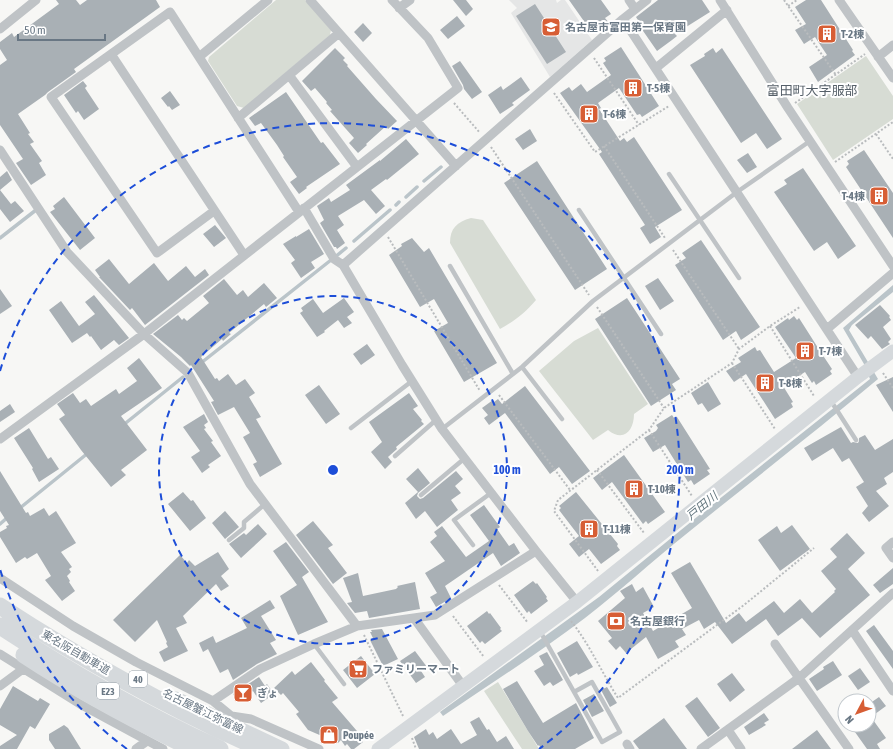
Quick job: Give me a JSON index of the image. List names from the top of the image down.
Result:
{
  "streets": {
    "highway": ["東名阪自動車道", "E23"],
    "main road": ["40", "名古屋蟹江弥富線"]
  },
  "districts": ["富田町大字服部"],
  "water": ["戸田川"],
  "places": {
    "school or university": ["名古屋市富田第一保育園"],
    "building": [
      "T-2棟",
      "T-5棟",
      "T-6棟",
      "T-4棟",
      "T-7棟",
      "T-8棟",
      "T-10棟",
      "T-11棟"
    ],
    "bank": ["名古屋銀行"],
    "supermarket": ["ファミリーマート"],
    "bar": ["ぎょ"],
    "shop": ["Poupée"]
  },
  "scale_bar": "50 m",
  "north": "bottom left",
  "rings": ["100 m", "200 m"]
}
